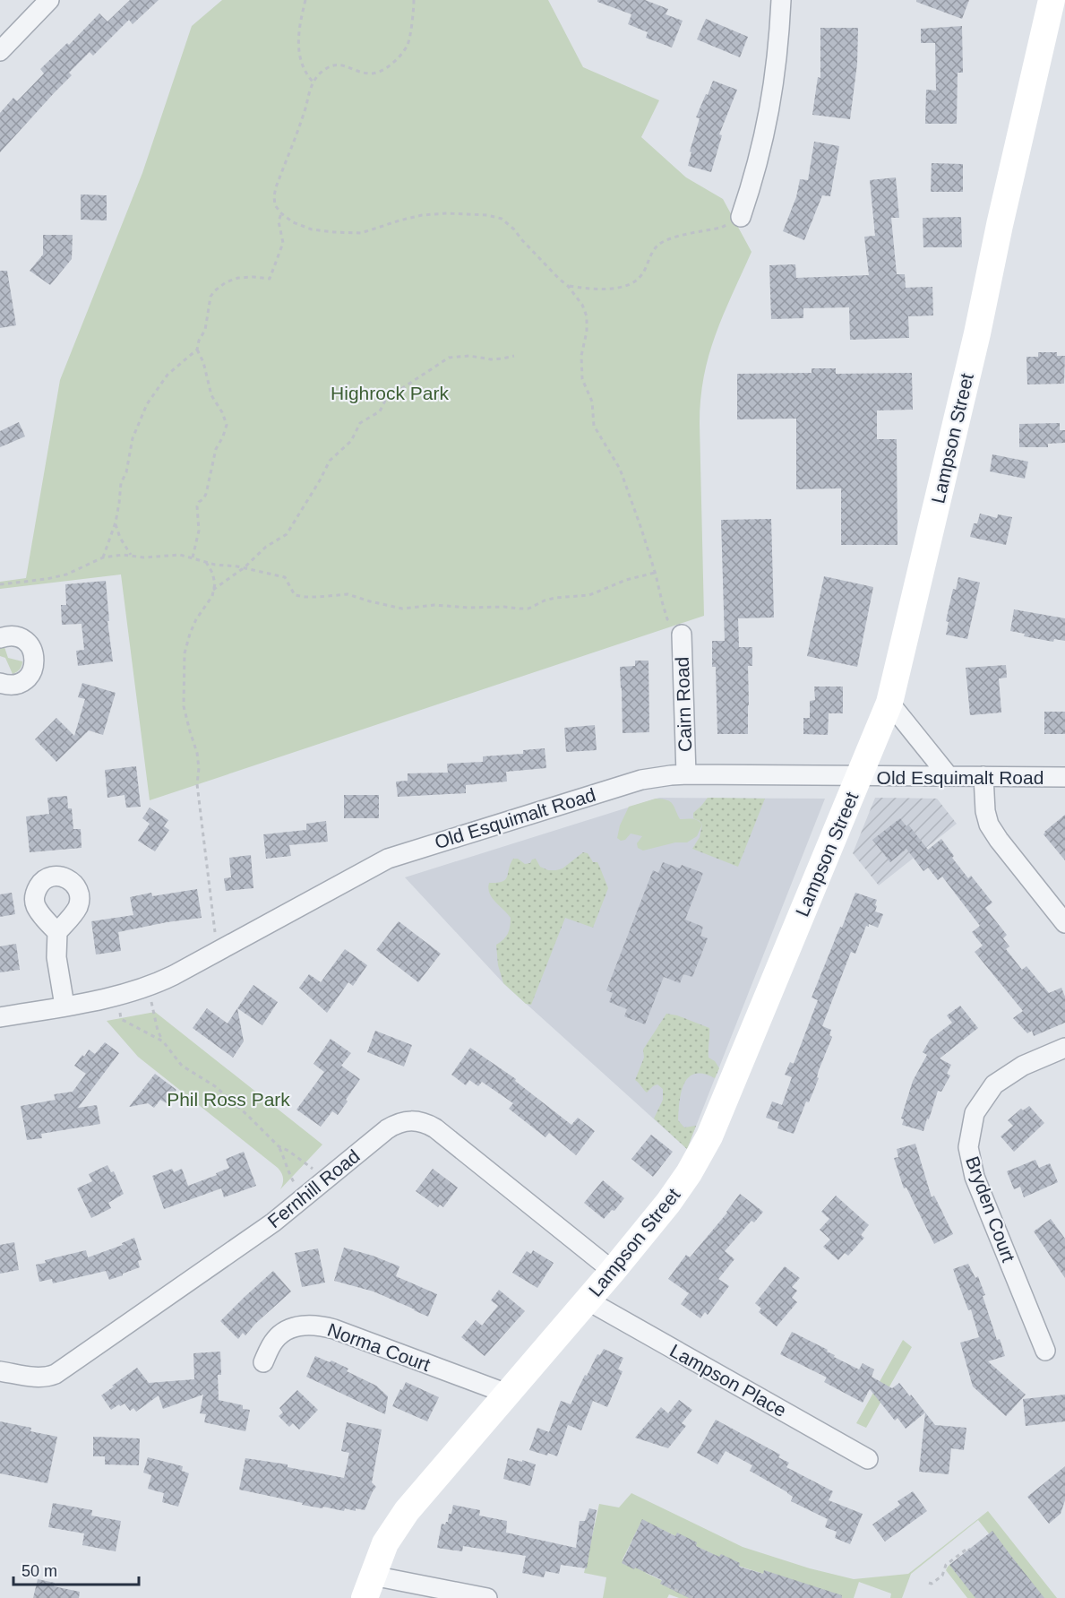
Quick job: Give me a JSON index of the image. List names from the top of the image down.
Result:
{
  "streets": {
    "main road": ["Lampson Street"],
    "street": [
      "Cairn Road",
      "Old Esquimalt Road",
      "Fernhill Road",
      "Bryden Court",
      "Norma Court",
      "Lampson Place"
    ]
  },
  "crossings": [
    ["Lampson Street", "Old Esquimalt Road"],
    ["Lampson Street", "Fernhill Road"],
    ["Lampson Street", "Norma Court"],
    ["Lampson Street", "Lampson Place"],
    ["Cairn Road", "Old Esquimalt Road"]
  ],
  "parks": ["Highrock Park", "Phil Ross Park"],
  "scale_bar": "50 m"
}
